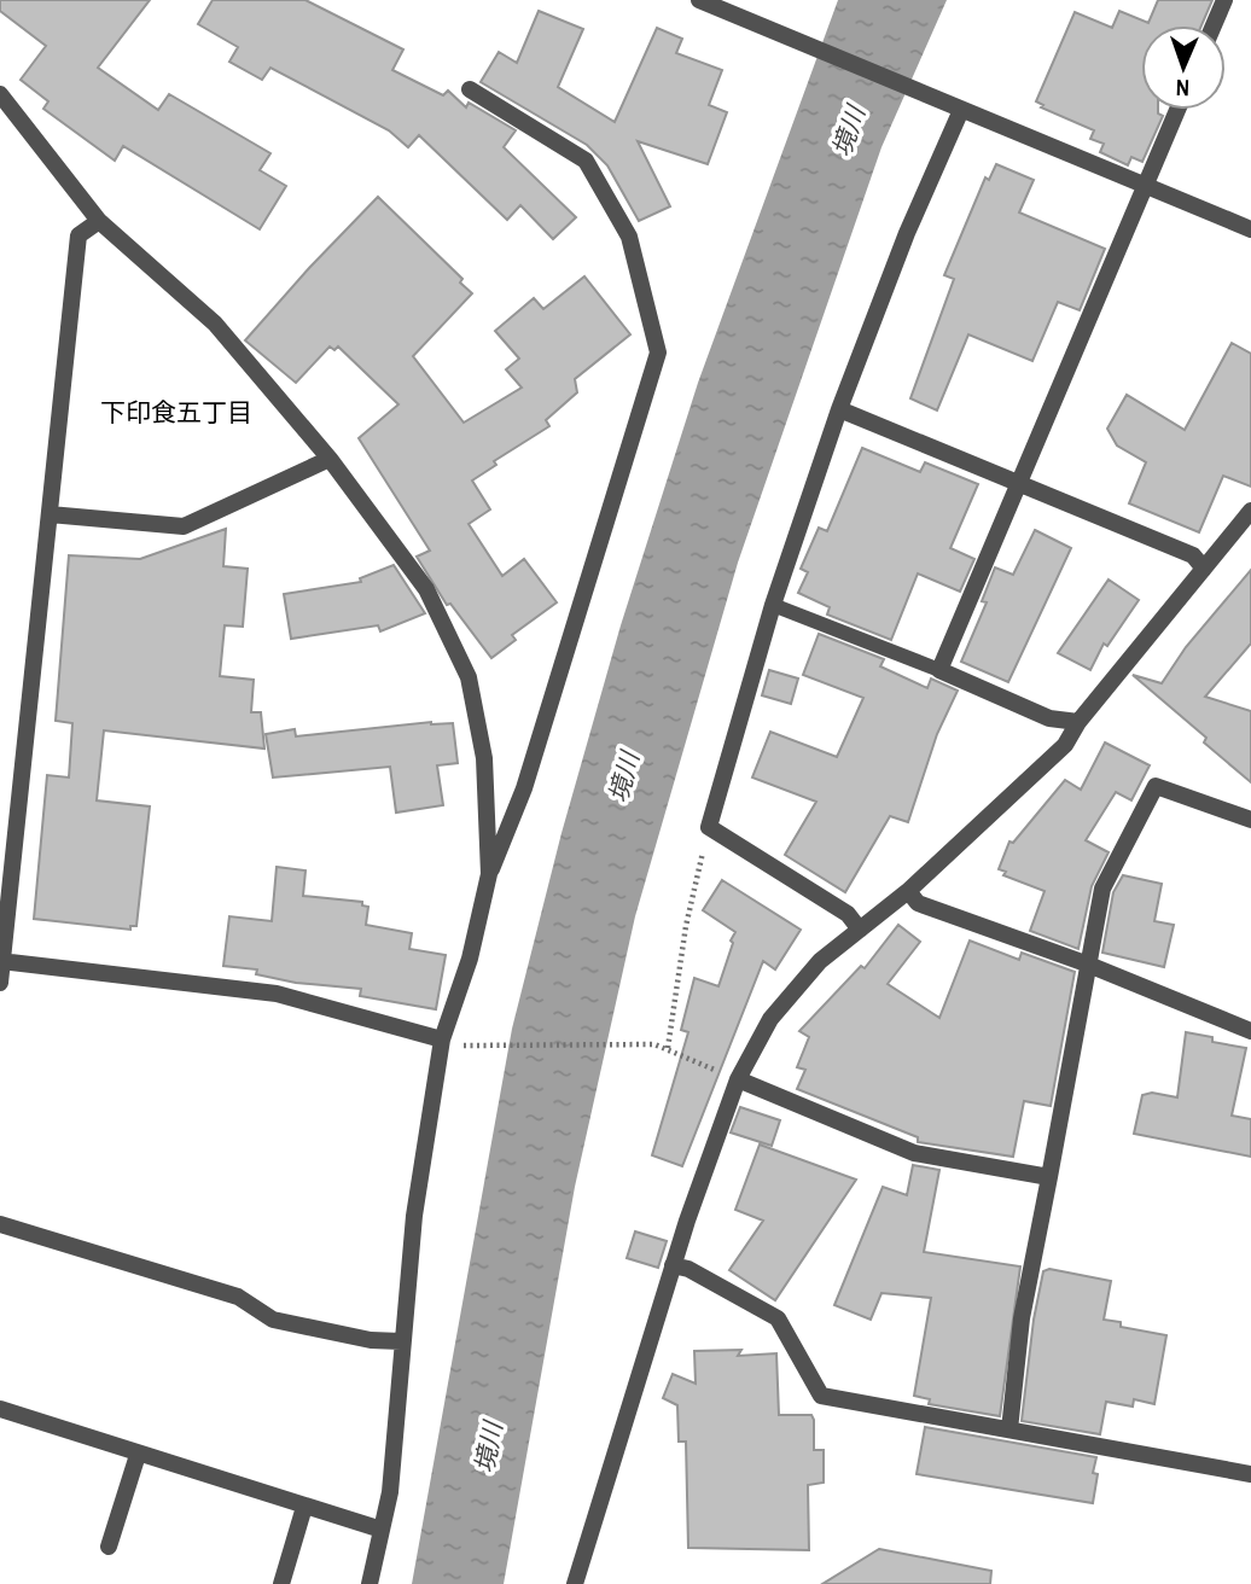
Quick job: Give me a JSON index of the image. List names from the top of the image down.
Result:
{
  "districts": ["下印食五丁目"],
  "water": ["境川"],
  "north": "bottom"
}
